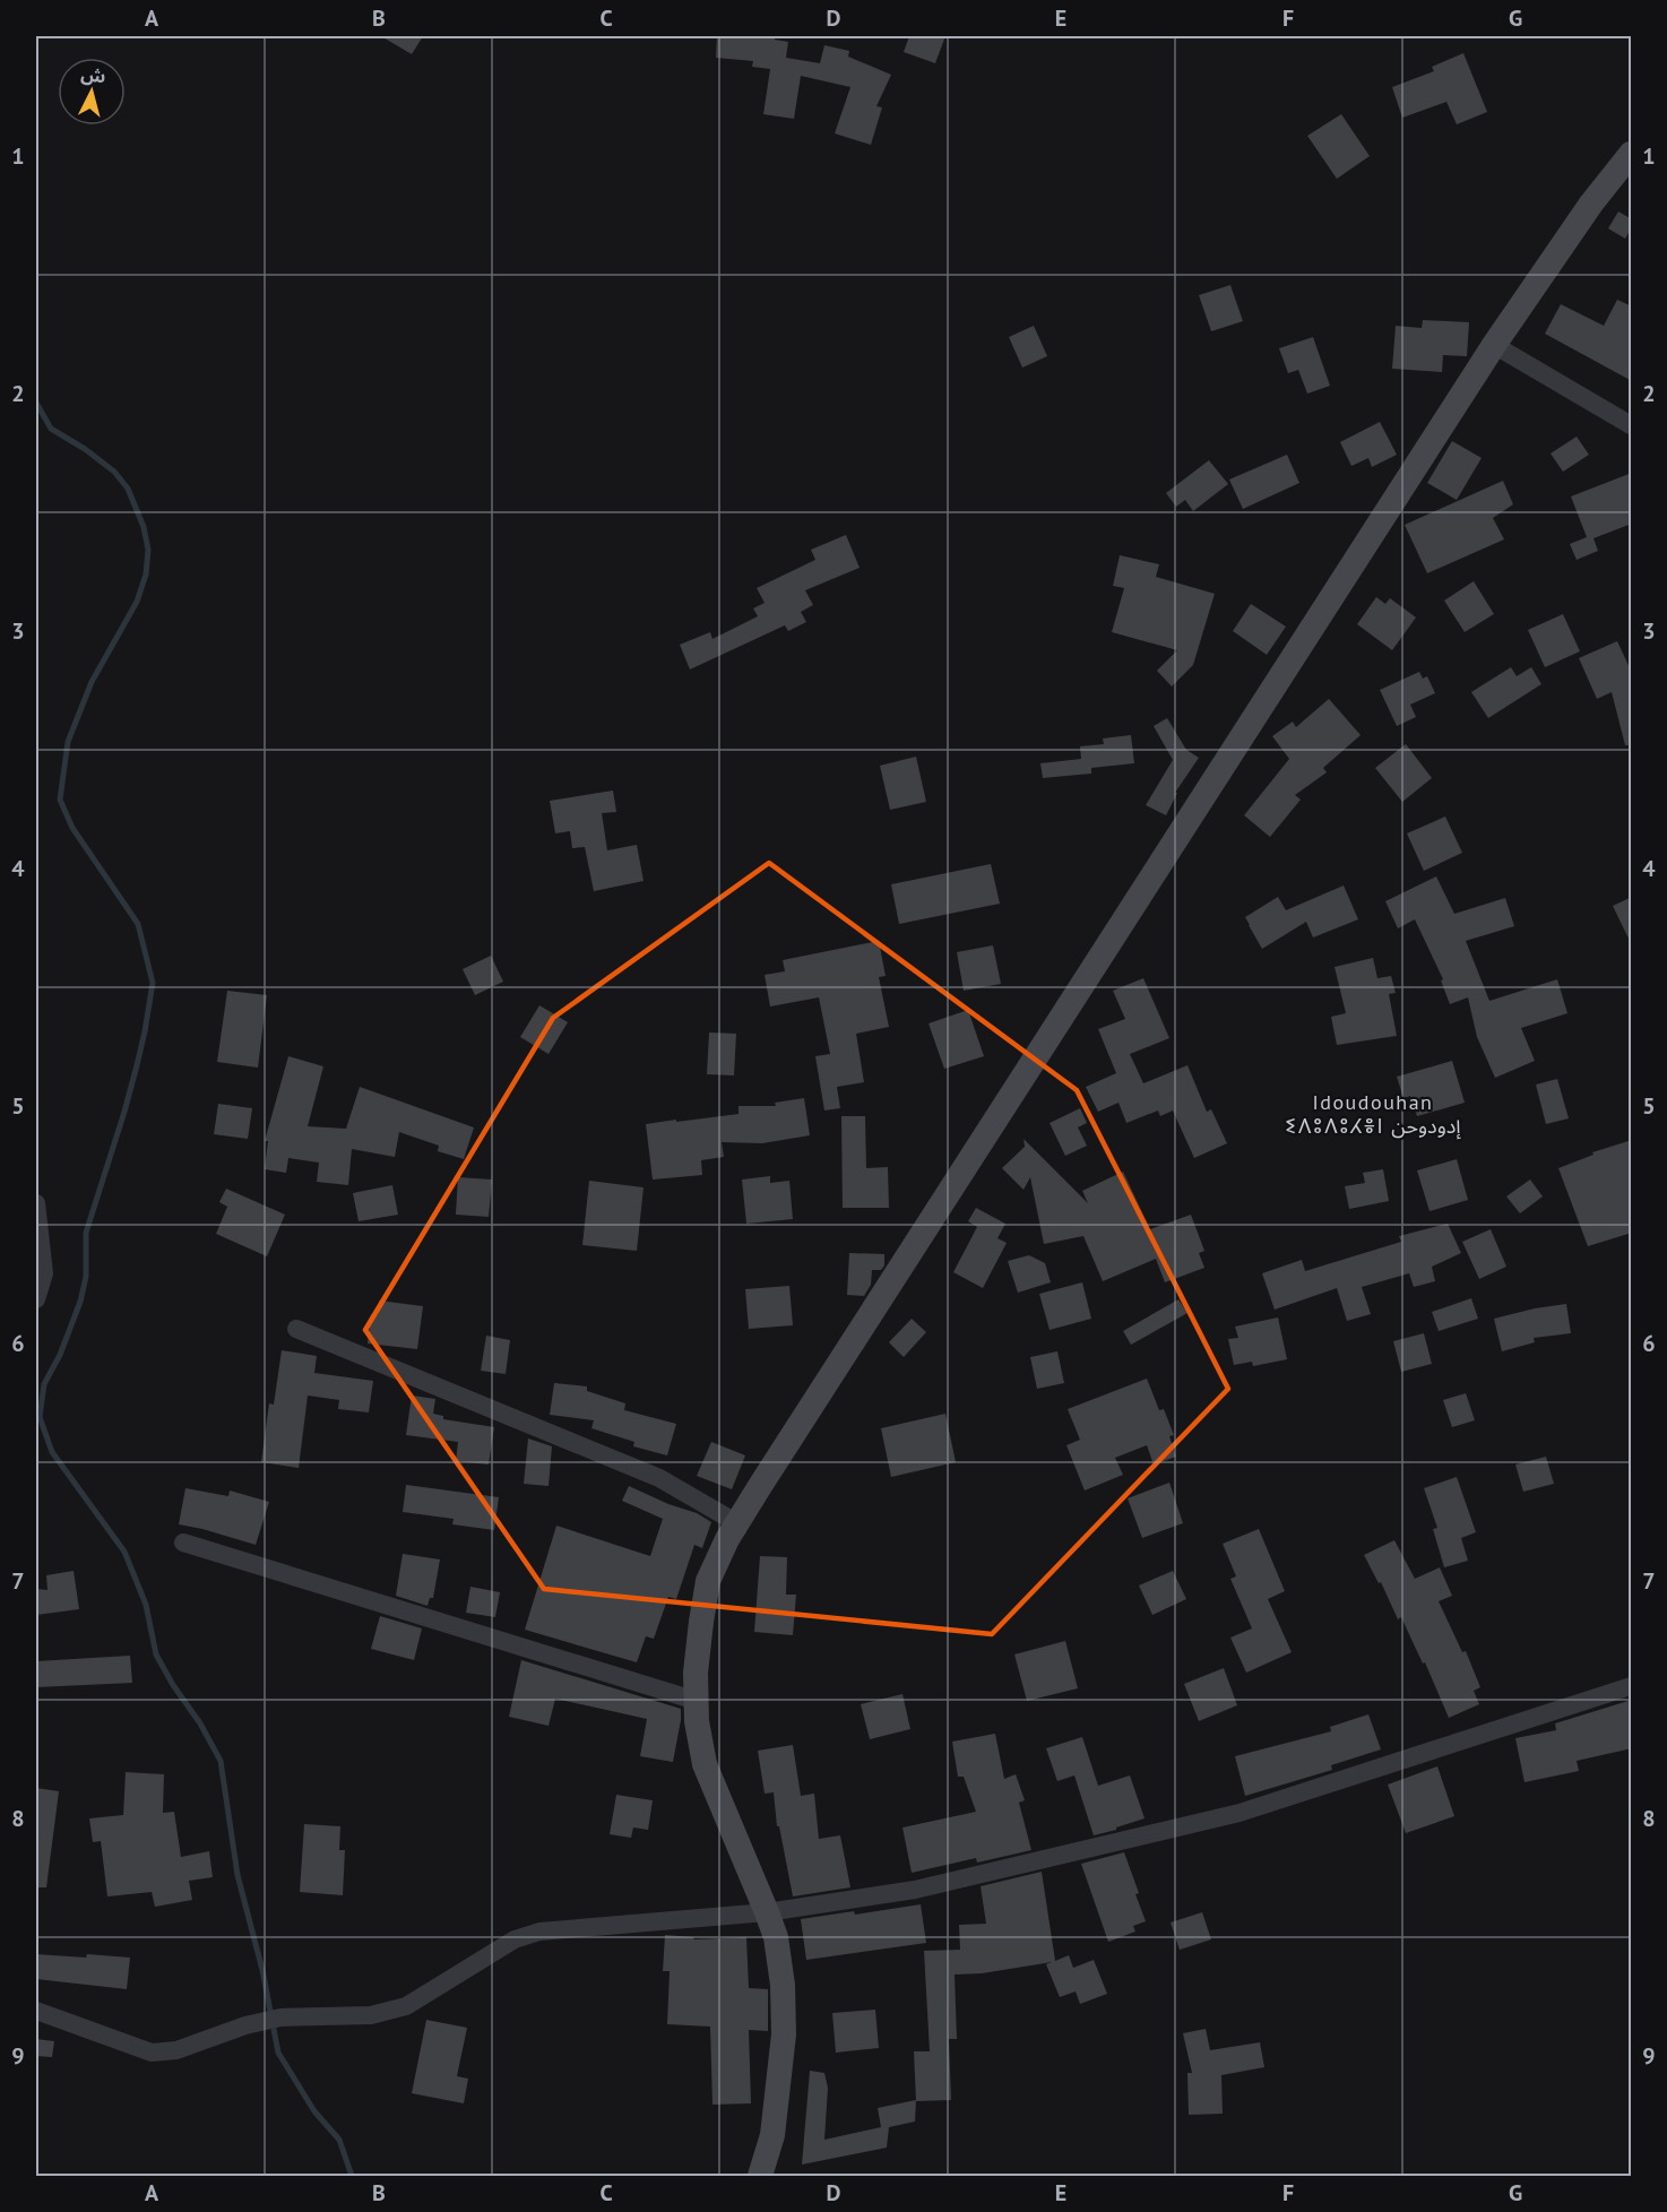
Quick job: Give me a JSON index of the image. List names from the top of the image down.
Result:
{
  "districts": ["Idoudouhan ⵉⴷⵓⴷⵓⵃⴻⵏ إدودوحن"],
  "north": "top",
  "grid": {
    "columns": [
      "A",
      "B",
      "C",
      "D",
      "E",
      "F",
      "G"
    ],
    "rows": [
      "1",
      "2",
      "3",
      "4",
      "5",
      "6",
      "7",
      "8",
      "9"
    ]
  }
}
